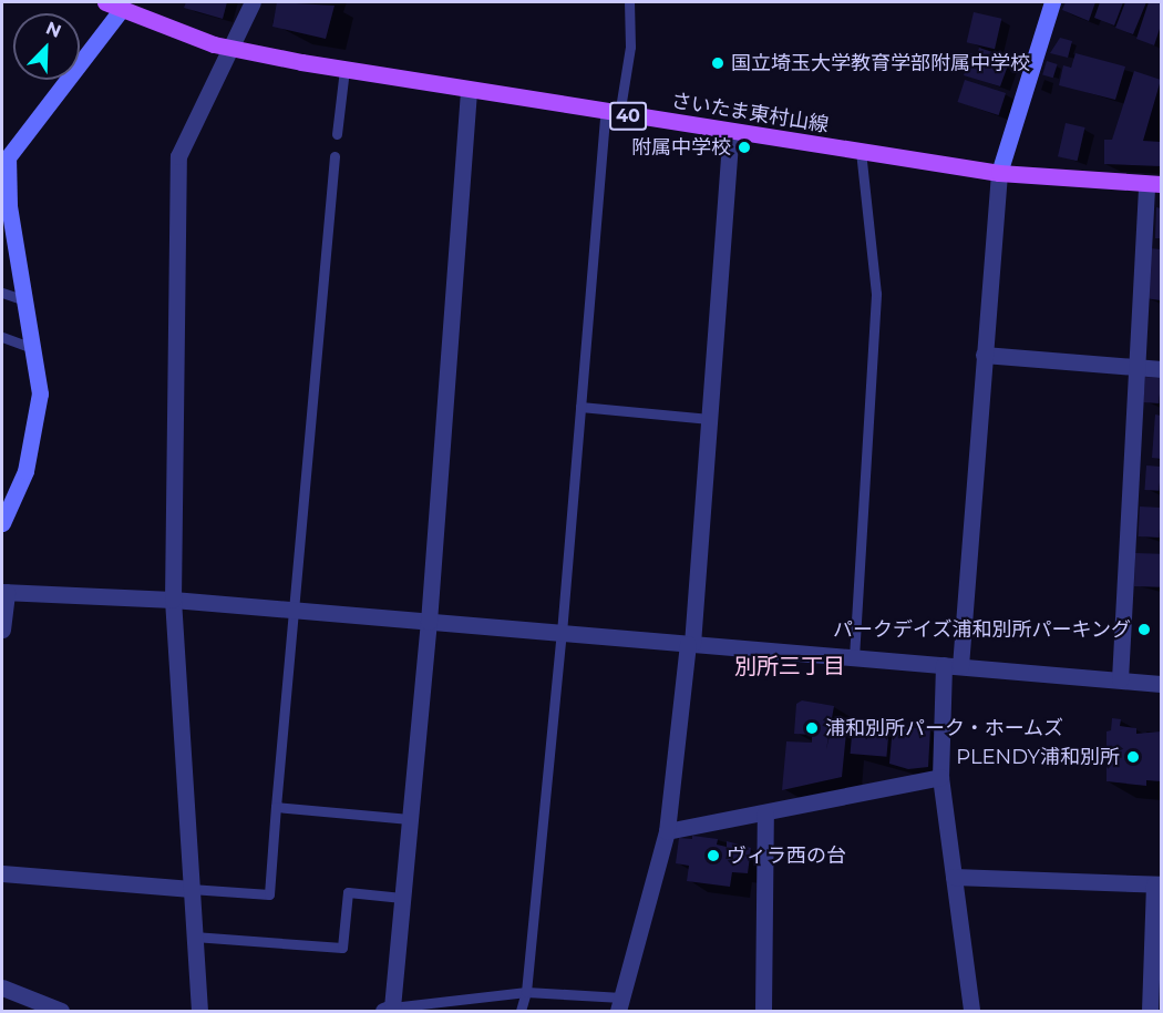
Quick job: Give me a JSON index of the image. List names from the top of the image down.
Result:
{
  "streets": {
    "main road": ["さいたま東村山線", "40"]
  },
  "districts": ["別所三丁目"],
  "places": [
    "国立埼玉大学教育学部附属中学校",
    "附属中学校",
    "パークデイズ浦和別所パーキング",
    "浦和別所パーク・ホームズ",
    "PLENDY浦和別所",
    "ヴィラ西の台"
  ],
  "north": "top right"
}
